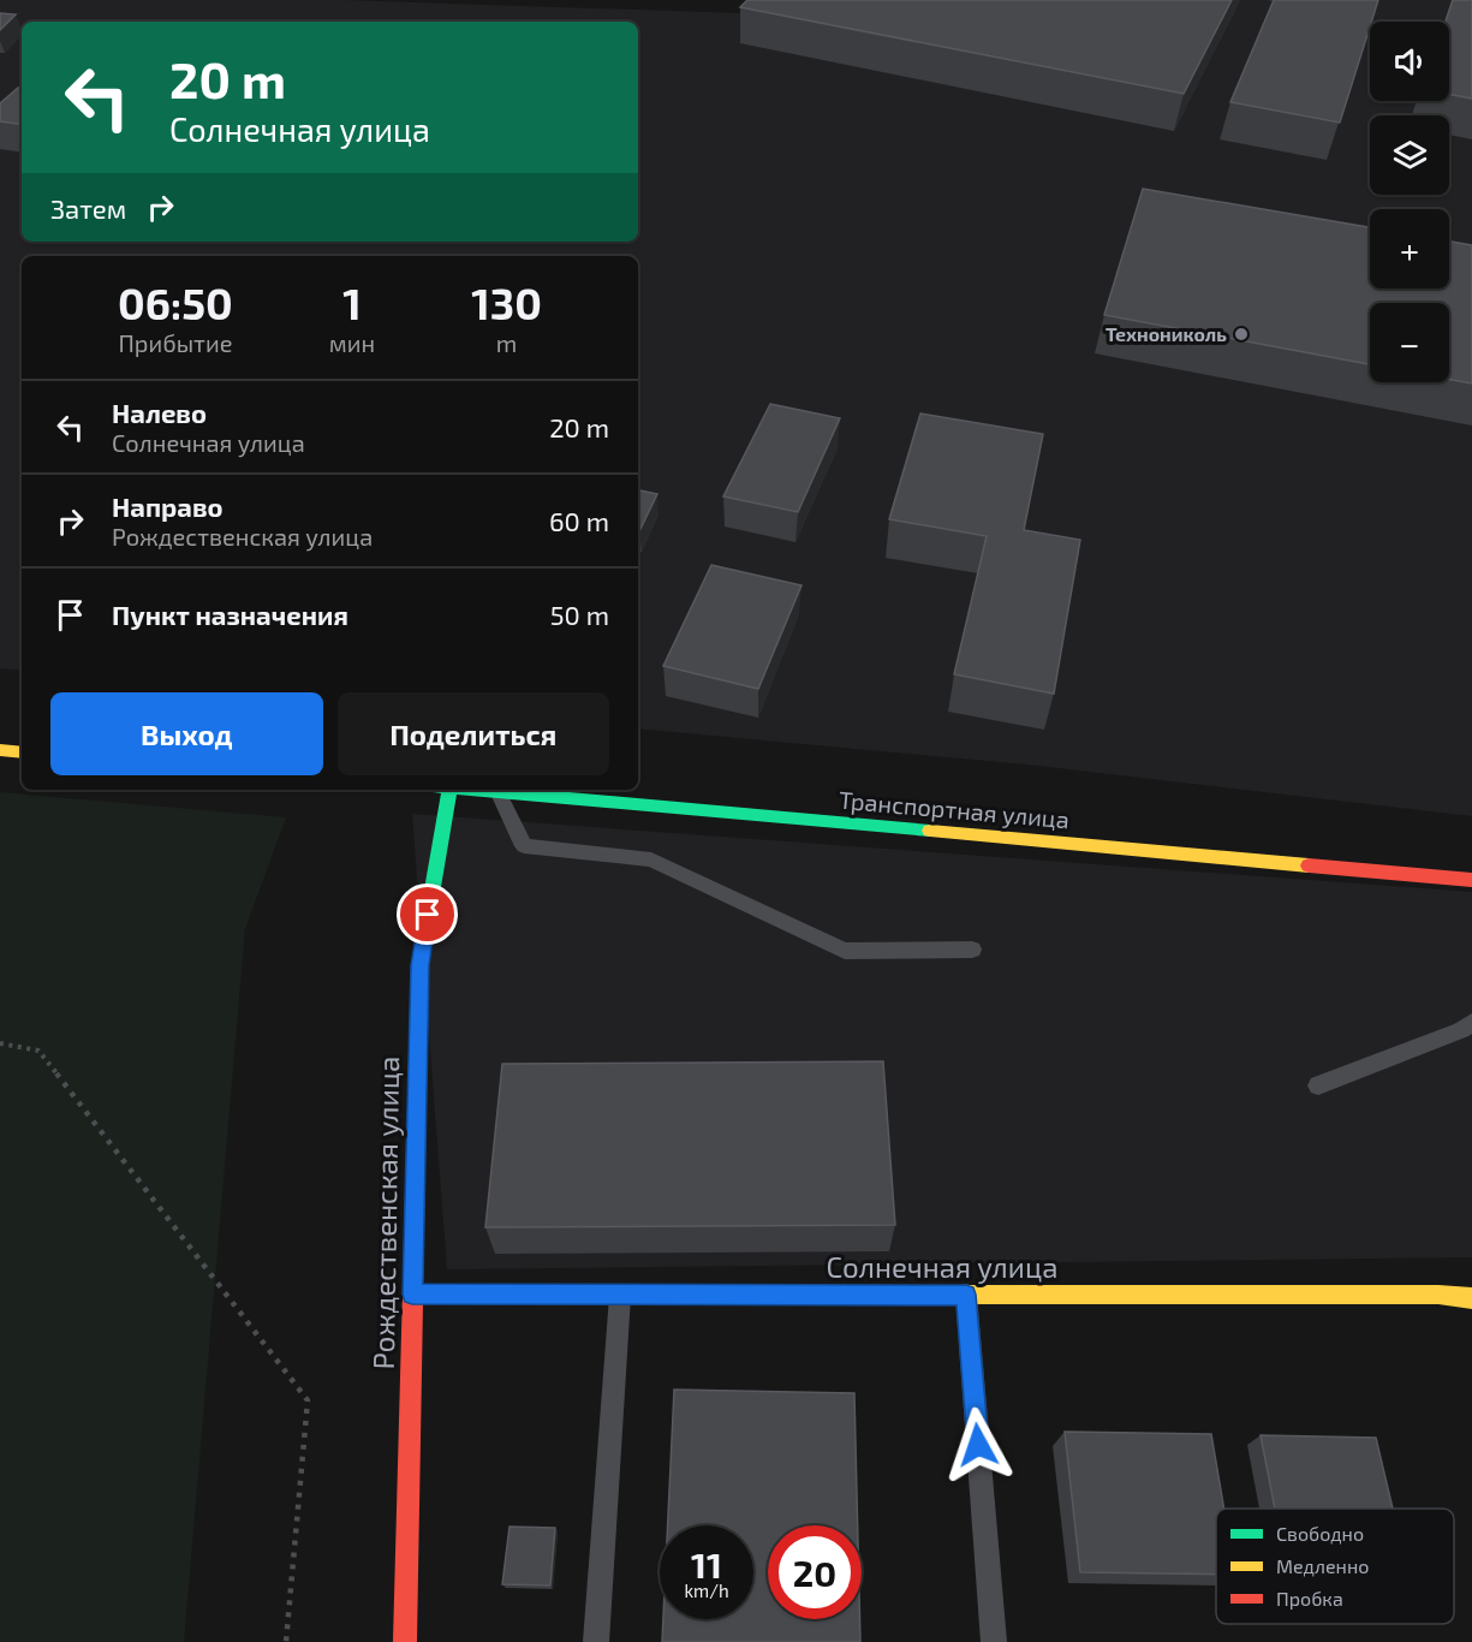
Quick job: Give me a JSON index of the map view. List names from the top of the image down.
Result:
{
  "streets": {
    "street": ["Транспортная улица", "Рождественская улица", "Солнечная улица"]
  },
  "crossings": [
    ["Рождественская улица", "Солнечная улица"]
  ],
  "places": ["Технониколь"],
  "legend": ["Свободно", "Медленно", "Пробка"],
  "page": {
    "map_buttons": ["+", "−"],
    "turn": ["20 m", "Солнечная улица"],
    "then": "Затем",
    "eta": [
      "06:50",
      "Прибытие",
      "1",
      "мин",
      "130",
      "m"
    ],
    "list": [
      {
        "name": "Налево",
        "note": "Солнечная улица",
        "value": "20 m"
      },
      {
        "name": "Направо",
        "note": "Рождественская улица",
        "value": "60 m"
      },
      {
        "name": "Пункт назначения",
        "value": "50 m"
      }
    ],
    "buttons": ["Выход", "Поделиться"],
    "speed": "11 km/h",
    "limit": "20"
  }
}
